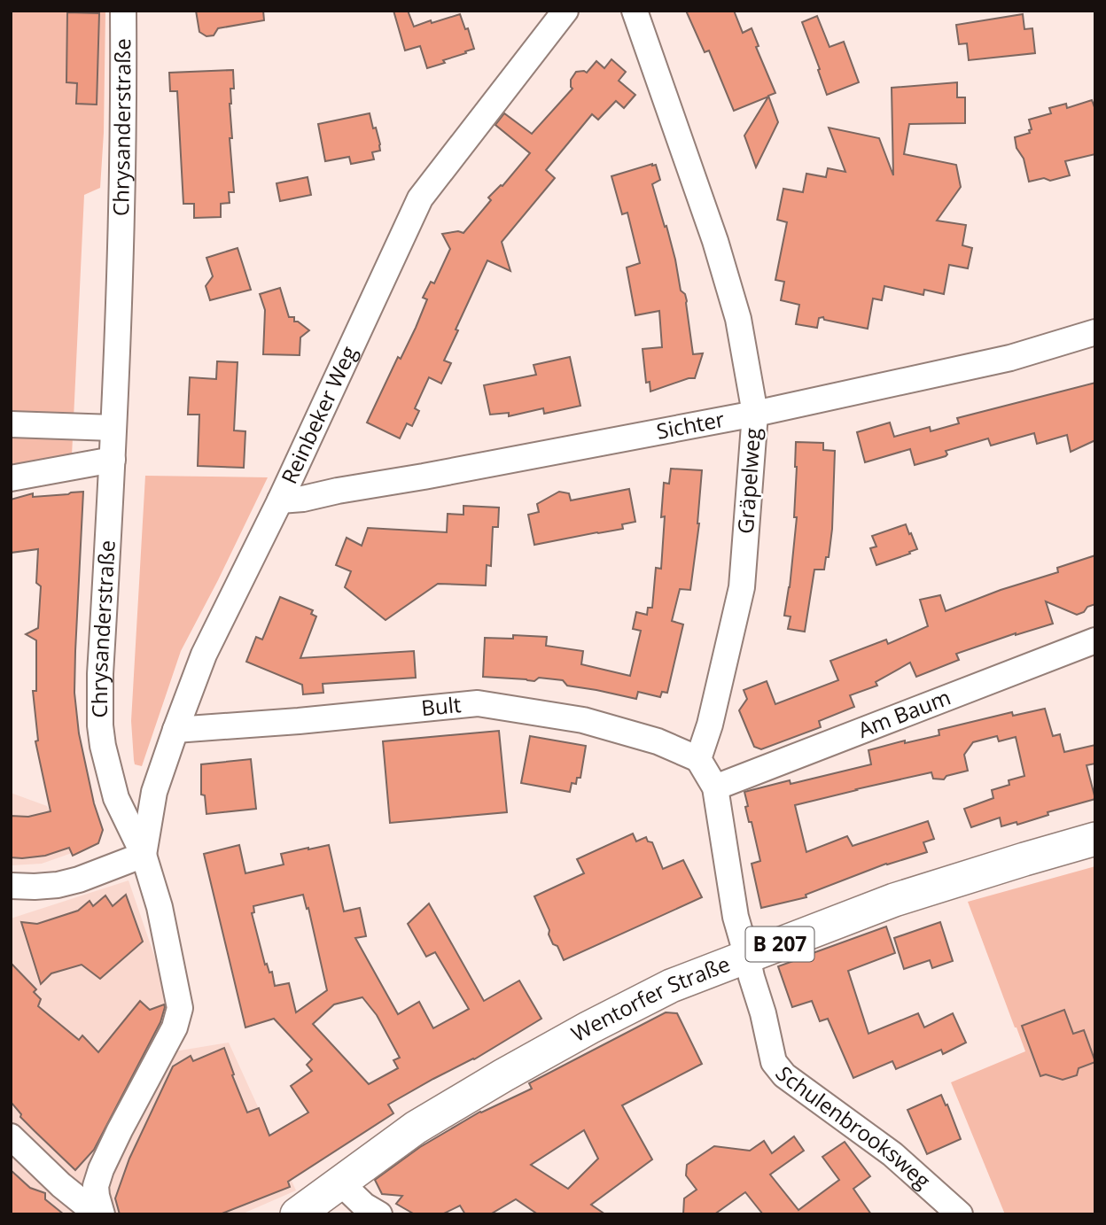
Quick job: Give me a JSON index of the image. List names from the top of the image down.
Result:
{
  "streets": {
    "main road": ["B 207", "Wentorfer Straße"],
    "street": [
      "Chrysanderstraße",
      "Reinbeker Weg",
      "Sichter",
      "Gräpelweg",
      "Bult",
      "Am Baum",
      "Schulenbrooksweg"
    ]
  },
  "crossings": [
    ["Chrysanderstraße", "Reinbeker Weg"],
    ["Reinbeker Weg", "Sichter"],
    ["Reinbeker Weg", "Bult"],
    ["Sichter", "Gräpelweg"],
    ["Gräpelweg", "Bult"],
    ["B 207", "Wentorfer Straße"],
    ["Wentorfer Straße", "Schulenbrooksweg"]
  ]
}
